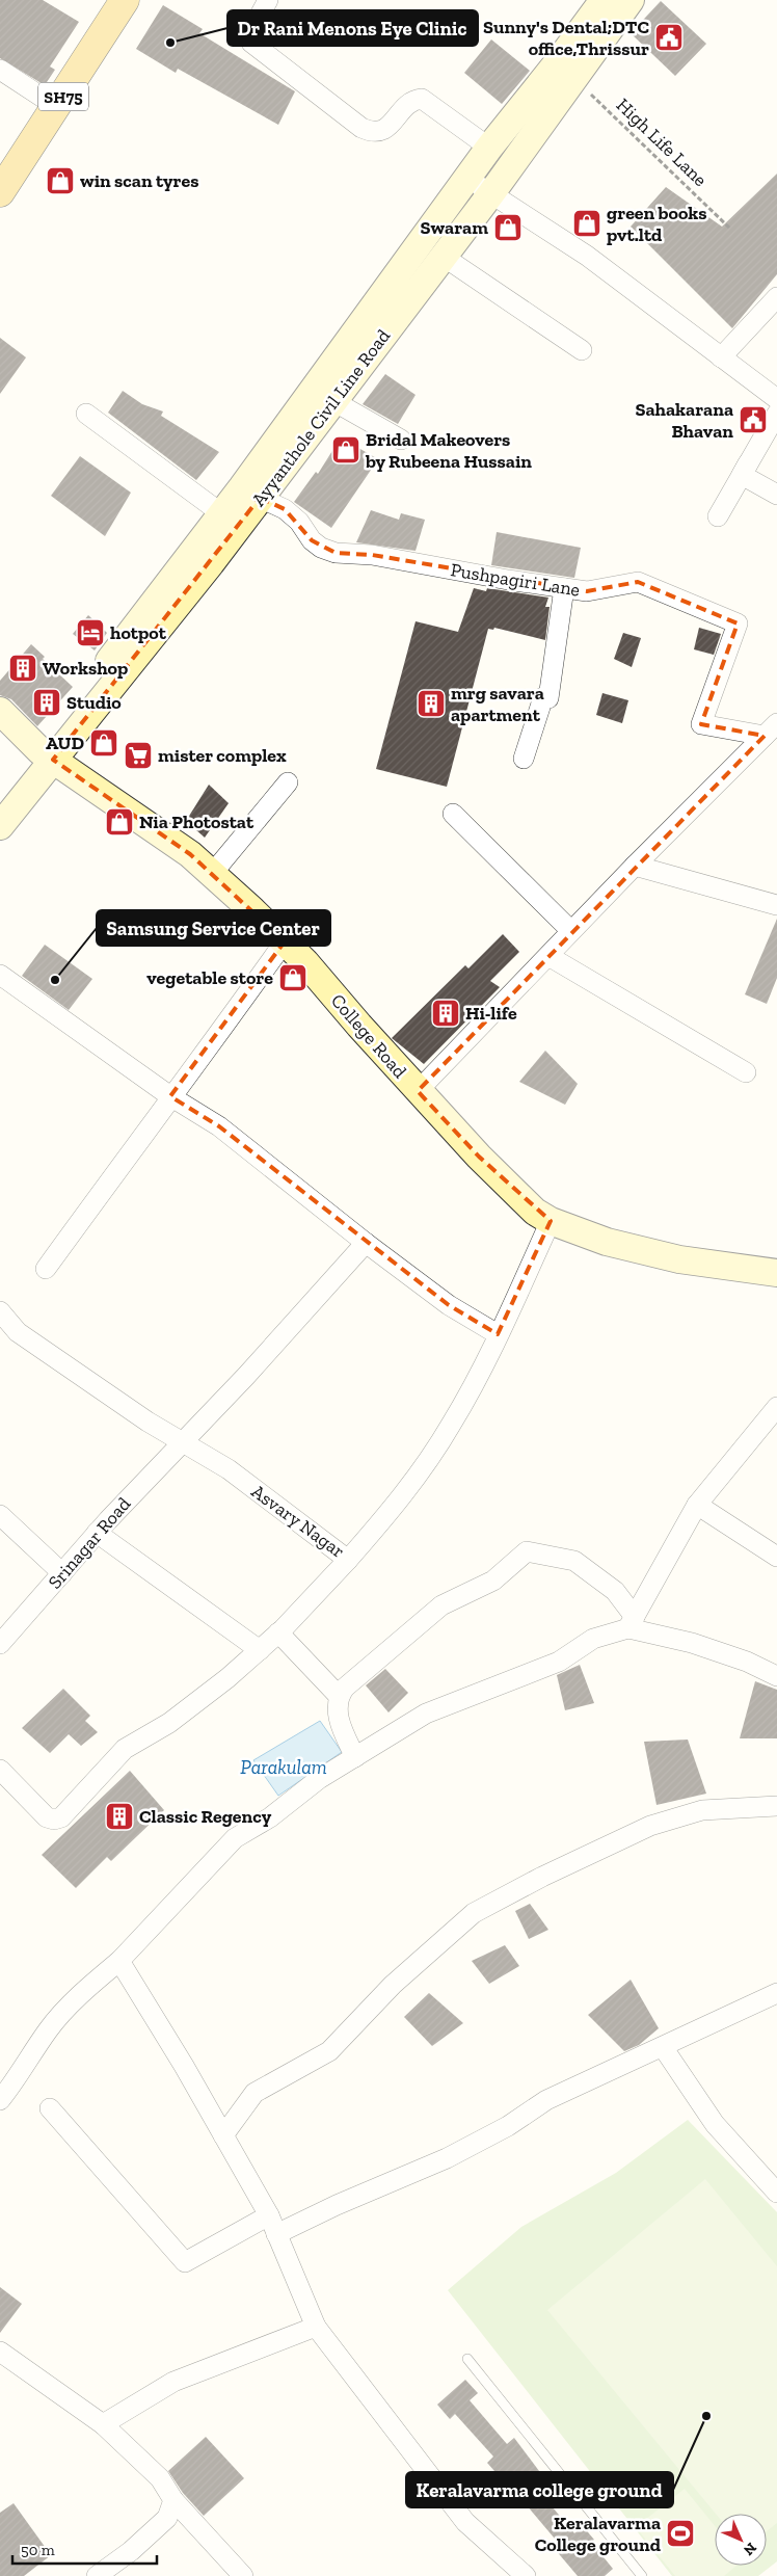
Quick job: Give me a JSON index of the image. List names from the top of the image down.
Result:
{
  "streets": {
    "main road": ["SH75", "Ayyanthole Civil Line Road", "College Road"],
    "street": ["Pushpagiri Lane", "Asvary Nagar", "Srinagar Road"],
    "path": ["High Life Lane"]
  },
  "crossings": [
    ["High Life Lane", "Ayyanthole Civil Line Road"],
    ["Ayyanthole Civil Line Road", "Pushpagiri Lane"],
    ["Ayyanthole Civil Line Road", "College Road"],
    ["College Road", "Asvary Nagar"],
    ["Asvary Nagar", "Srinagar Road"]
  ],
  "water": ["Parakulam"],
  "places": {
    "public building": ["Sunny's Dental;DTC office,Thrissur", "Sahakarana Bhavan"],
    "other": ["Dr Rani Menons Eye Clinic", "Samsung Service Center", "Keralavarma college ground"],
    "shop": [
      "win scan tyres",
      "green books pvt.ltd",
      "Swaram",
      "Bridal Makeovers by Rubeena Hussain",
      "AUD",
      "Nia Photostat",
      "vegetable store"
    ],
    "hotel": ["hotpot"],
    "building": [
      "Workshop",
      "Studio",
      "mrg savara apartment",
      "Hi-life",
      "Classic Regency"
    ],
    "supermarket": ["mister complex"],
    "sports": ["Keralavarma College ground"]
  },
  "scale_bar": "50 m",
  "north": "bottom right"
}
